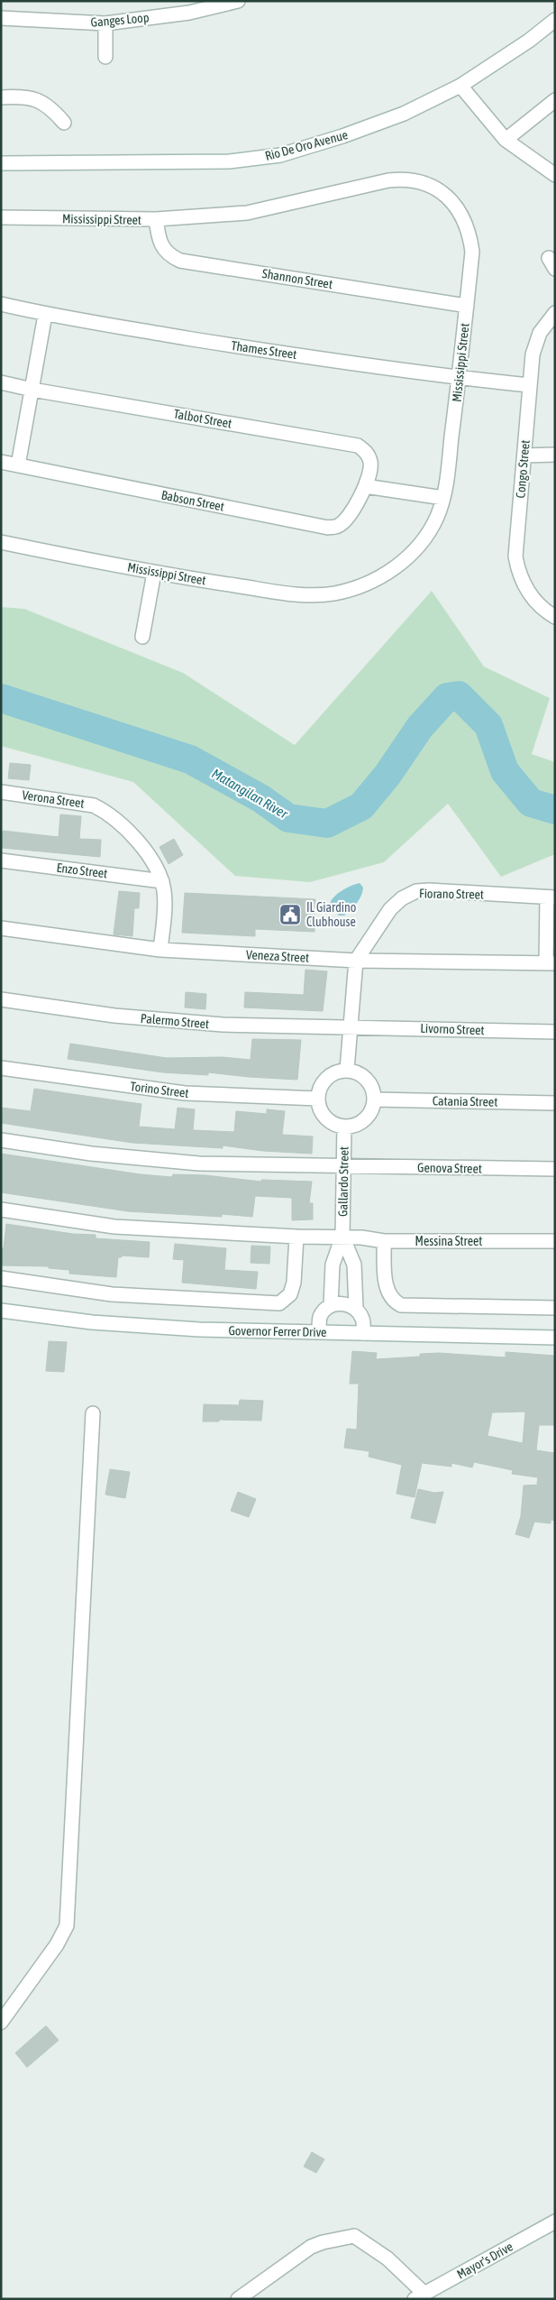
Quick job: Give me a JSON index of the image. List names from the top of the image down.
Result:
{
  "streets": {
    "street": [
      "Ganges Loop",
      "Rio De Oro Avenue",
      "Mississippi Street",
      "Shannon Street",
      "Thames Street",
      "Talbot Street",
      "Congo Street",
      "Babson Street",
      "Verona Street",
      "Enzo Street",
      "Fiorano Street",
      "Veneza Street",
      "Palermo Street",
      "Livorno Street",
      "Torino Street",
      "Catania Street",
      "Genova Street",
      "Gallardo Street",
      "Messina Street",
      "Governor Ferrer Drive",
      "Mayor's Drive"
    ]
  },
  "crossings": [
    ["Mississippi Street", "Shannon Street"],
    ["Mississippi Street", "Thames Street"],
    ["Thames Street", "Congo Street"],
    ["Talbot Street", "Babson Street"],
    ["Verona Street", "Enzo Street"],
    ["Verona Street", "Veneza Street"],
    ["Fiorano Street", "Veneza Street"],
    ["Fiorano Street", "Palermo Street"],
    ["Fiorano Street", "Livorno Street"],
    ["Fiorano Street", "Torino Street"],
    ["Fiorano Street", "Catania Street"],
    ["Fiorano Street", "Gallardo Street"],
    ["Palermo Street", "Livorno Street"],
    ["Torino Street", "Catania Street"],
    ["Torino Street", "Gallardo Street"],
    ["Catania Street", "Gallardo Street"],
    ["Genova Street", "Gallardo Street"],
    ["Gallardo Street", "Messina Street"]
  ],
  "water": ["Matangilan River"],
  "places": {
    "public building": ["IL Giardino Clubhouse"]
  }
}
